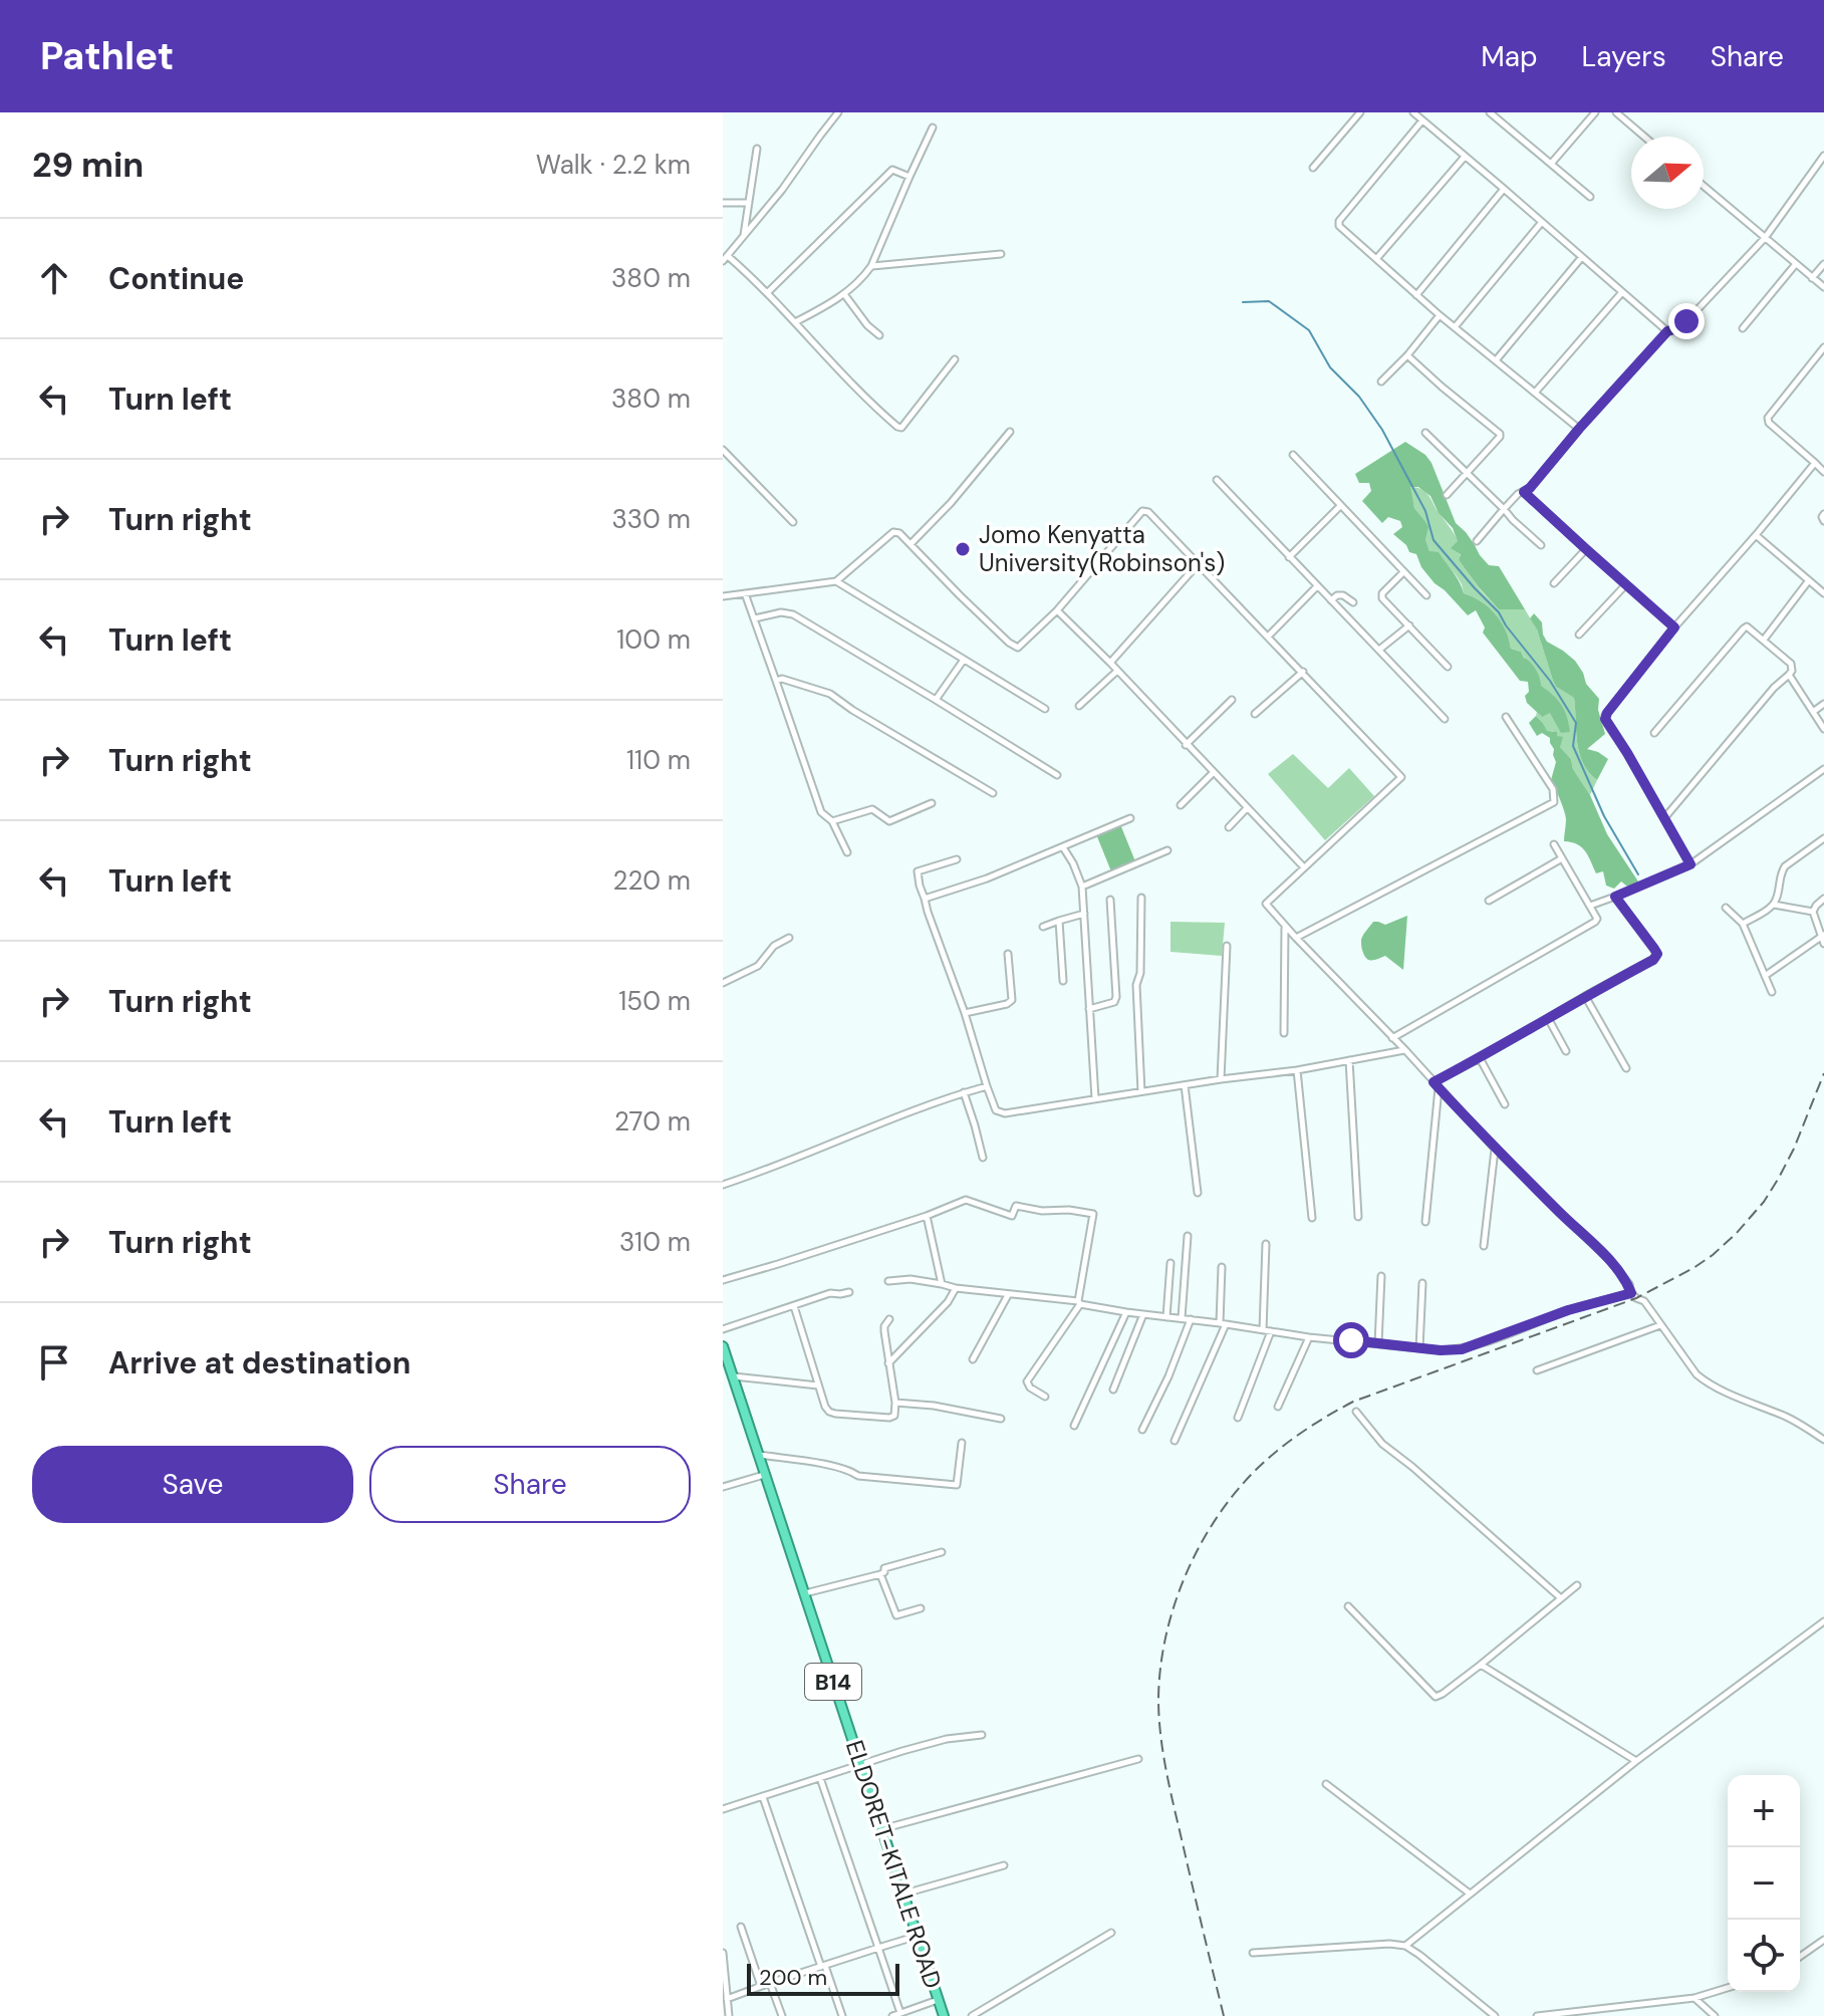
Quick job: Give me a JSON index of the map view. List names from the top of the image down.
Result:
{
  "streets": {
    "highway": ["B14", "ELDORET-KITALE ROAD"]
  },
  "places": ["Jomo Kenyatta University(Robinson's)"],
  "scale_bar": "200 m",
  "north": "right",
  "page": {
    "header": "Pathlet",
    "nav": ["Map", "Layers", "Share"],
    "heading": ["29 min", "Walk · 2.2 km"],
    "list": [
      ["Continue", "380 m"],
      ["Turn left", "380 m"],
      ["Turn right", "330 m"],
      ["Turn left", "100 m"],
      ["Turn right", "110 m"],
      ["Turn left", "220 m"],
      ["Turn right", "150 m"],
      ["Turn left", "270 m"],
      ["Turn right", "310 m"],
      "Arrive at destination"
    ],
    "buttons": ["Save", "Share"],
    "map_buttons": ["+", "−"],
    "scale": "200 m"
  }
}
